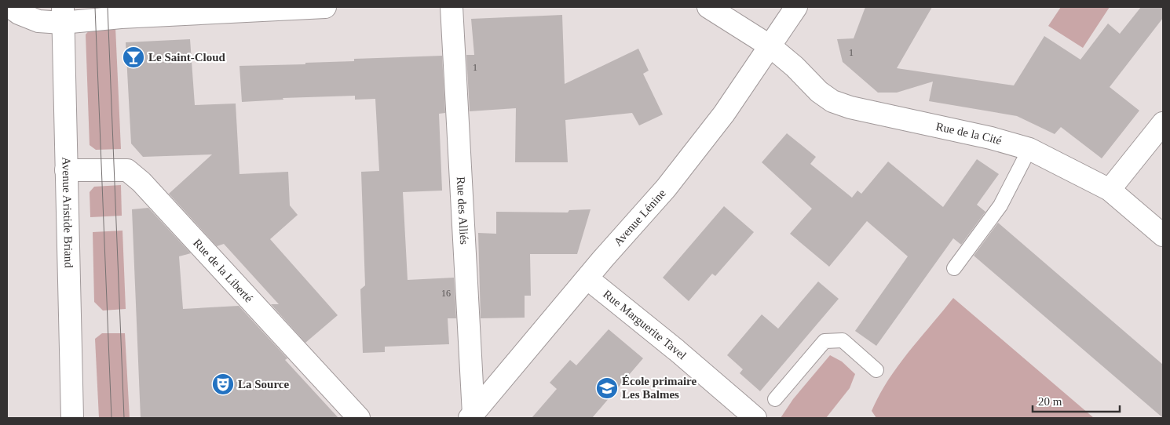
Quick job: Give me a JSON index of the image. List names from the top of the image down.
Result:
{
  "streets": {
    "street": [
      "Rue de la Cité",
      "Rue des Alliés",
      "Avenue Aristide Briand",
      "Avenue Lénine",
      "Rue de la Liberté",
      "Rue Marguerite Tavel"
    ]
  },
  "crossings": [
    ["Rue de la Cité", "Avenue Lénine"],
    ["Rue des Alliés", "Avenue Lénine"],
    ["Avenue Aristide Briand", "Rue de la Liberté"],
    ["Avenue Lénine", "Rue Marguerite Tavel"]
  ],
  "places": {
    "bar": ["Le Saint-Cloud"],
    "theatre": ["La Source"],
    "school or university": ["École primaire Les Balmes"]
  },
  "house_numbers": ["1", "1", "16"],
  "scale_bar": "20 m"
}
